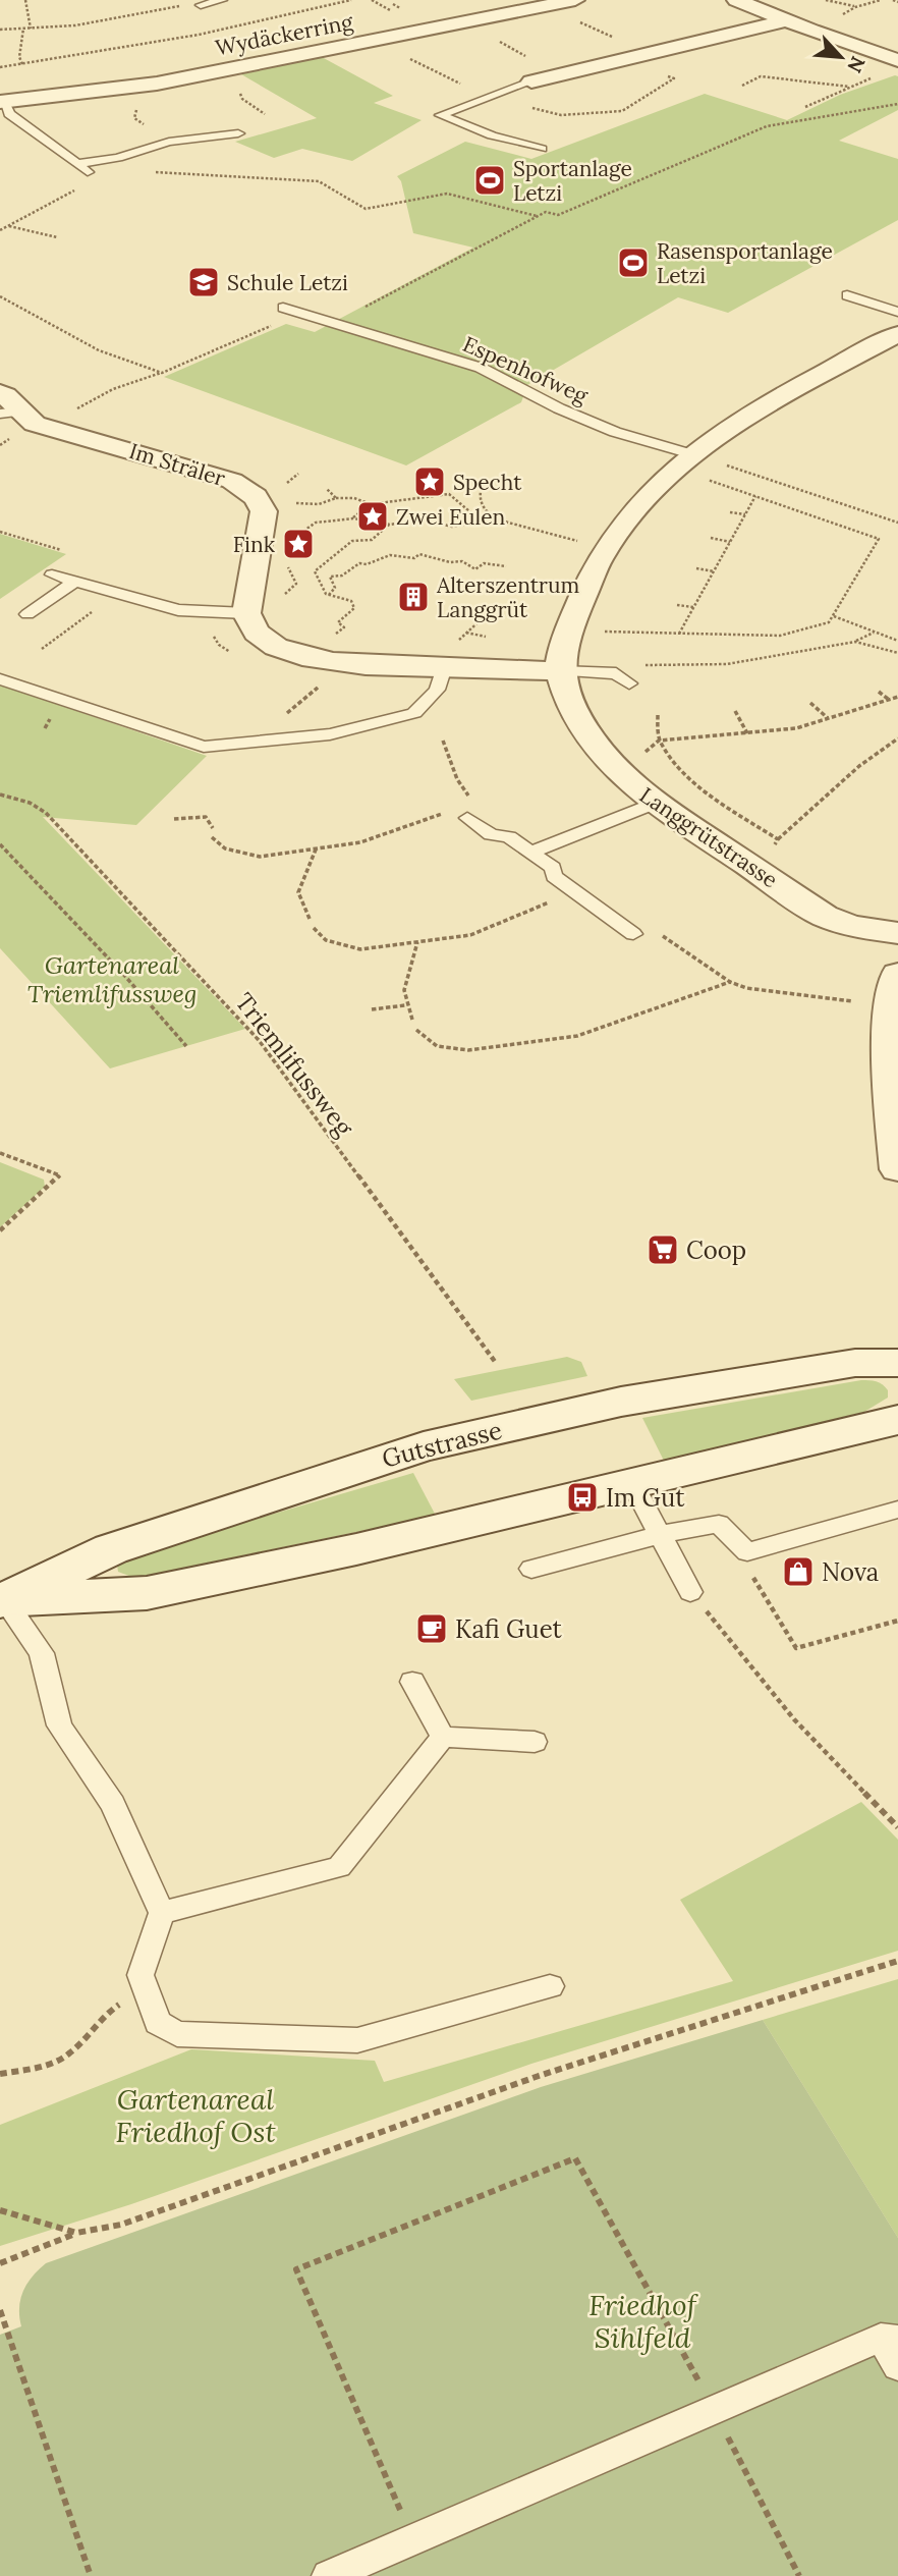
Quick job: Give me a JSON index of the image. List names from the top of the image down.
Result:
{
  "streets": {
    "street": [
      "Wydäckerring",
      "Im Sträler",
      "Langgrütstrasse",
      "Gutstrasse"
    ],
    "lane": ["Espenhofweg"],
    "path": ["Triemlifussweg"]
  },
  "parks": ["Gartenareal Triemlifussweg", "Gartenareal Friedhof Ost", "Friedhof Sihlfeld"],
  "places": {
    "sports": ["Sportanlage Letzi", "Rasensportanlage Letzi"],
    "school or university": ["Schule Letzi"],
    "place": ["Specht", "Zwei Eulen", "Fink"],
    "building": ["Alterszentrum Langgrüt"],
    "supermarket": ["Coop"],
    "bus stop": ["Im Gut"],
    "shop": ["Nova"],
    "cafe": ["Kafi Guet"]
  },
  "north": "bottom right"
}
